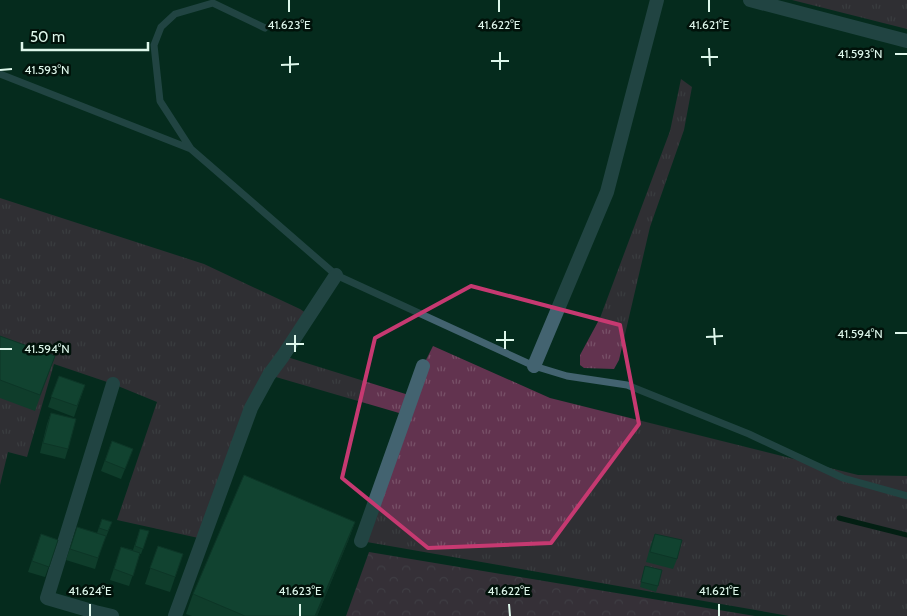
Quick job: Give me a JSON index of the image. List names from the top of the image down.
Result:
{
  "scale_bar": "50 m",
  "coordinates": [
    "41.623°E",
    "41.622°E",
    "41.621°E",
    "41.593°N",
    "41.594°N",
    "41.624°E"
  ]
}
